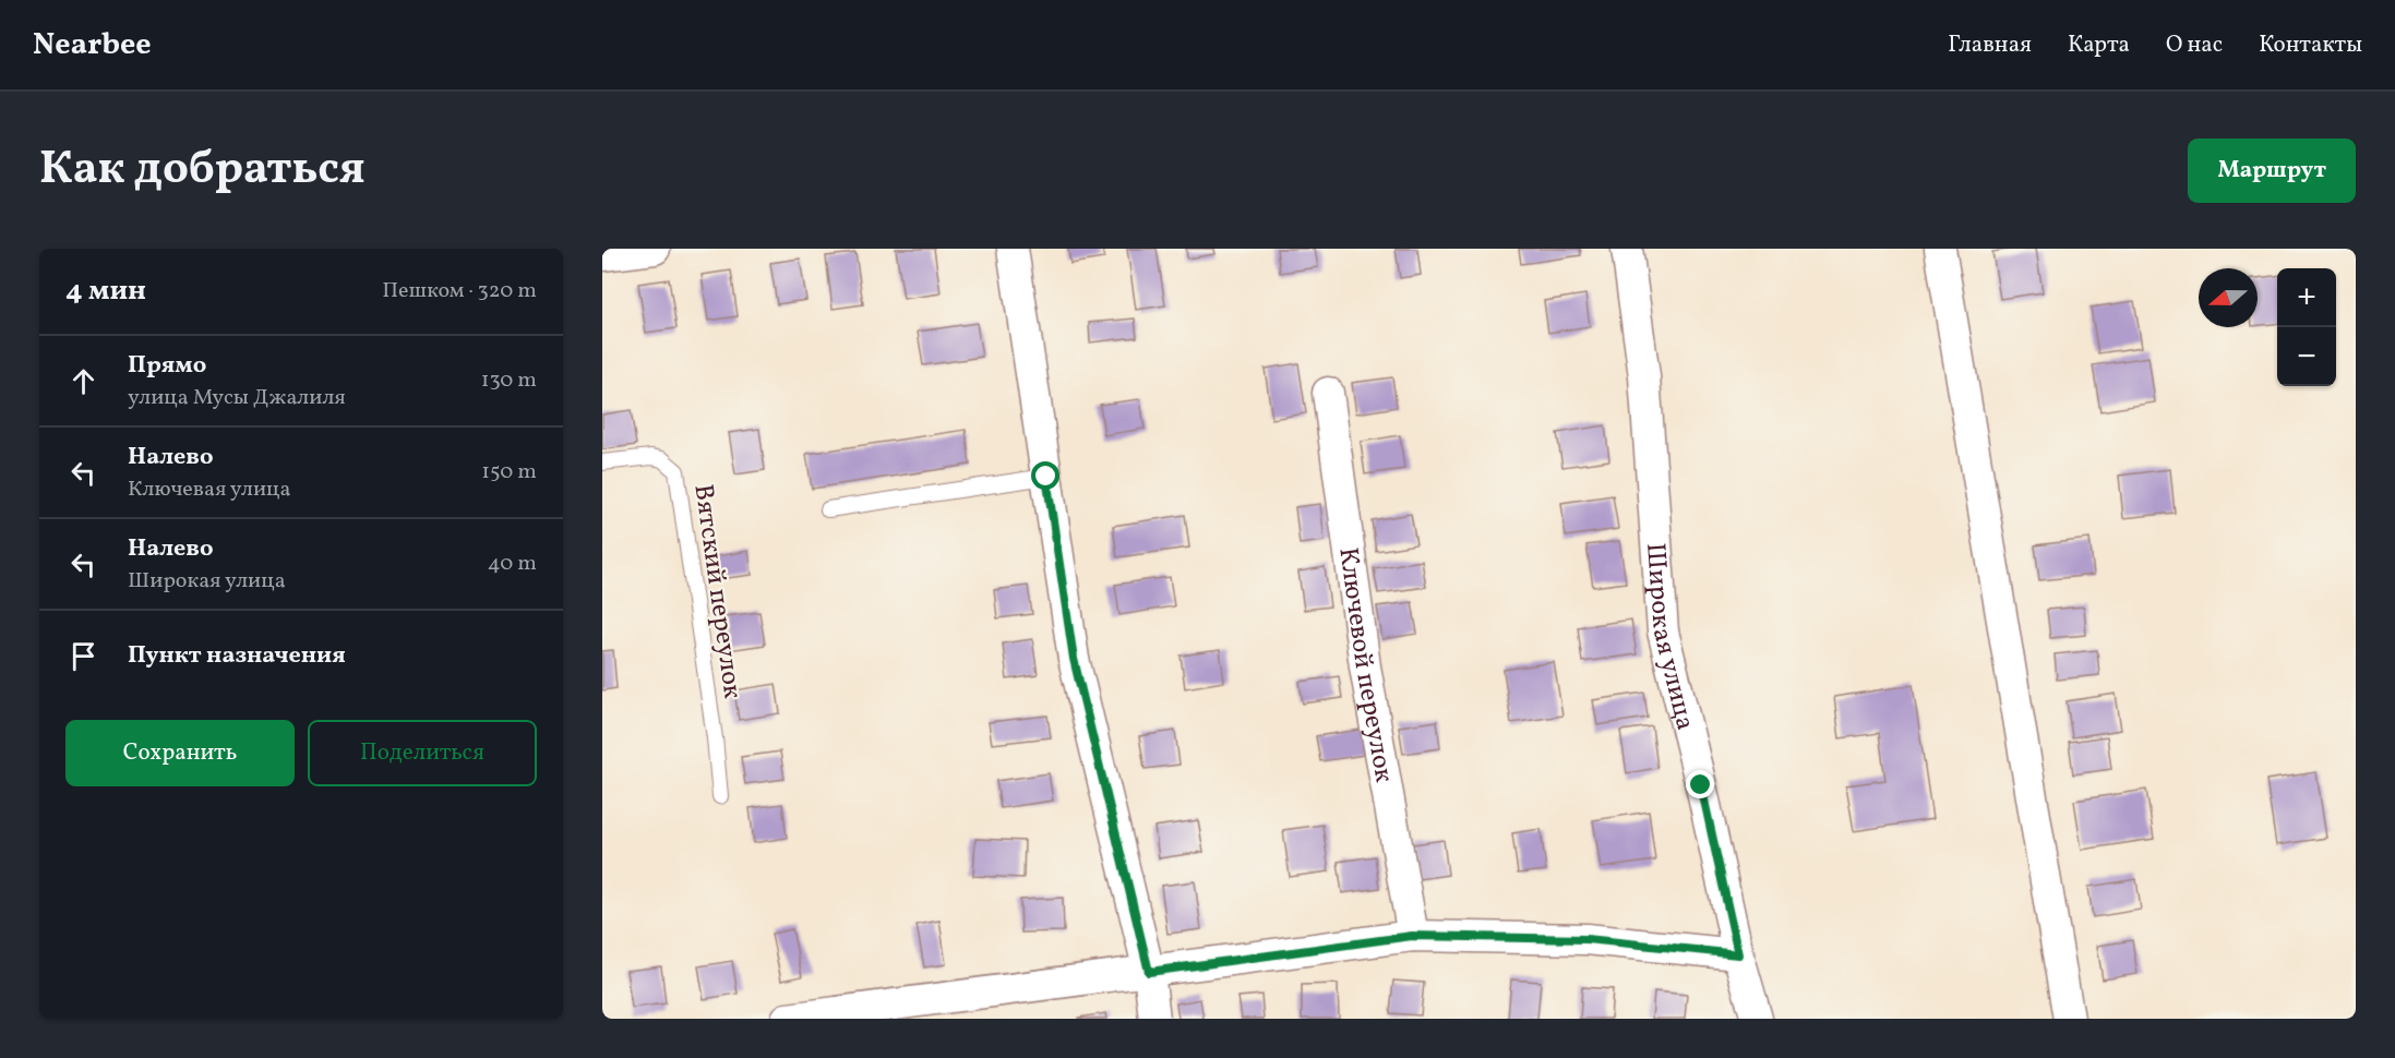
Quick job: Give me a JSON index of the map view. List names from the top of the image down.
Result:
{
  "streets": {
    "street": ["Широкая улица", "Ключевой переулок"],
    "lane": ["Вятский переулок"]
  },
  "north": "left",
  "page": {
    "header": "Nearbee",
    "nav": [
      "Главная",
      "Карта",
      "О нас",
      "Контакты"
    ],
    "title": "Как добраться",
    "buttons": [
      "Маршрут",
      ["Сохранить", "Поделиться"]
    ],
    "heading": ["4 мин", "Пешком · 320 m"],
    "map_buttons": ["+", "−"],
    "list": [
      ["Прямо", "улица Мусы Джалиля", "130 m"],
      ["Налево", "Ключевая улица", "150 m"],
      ["Налево", "Широкая улица", "40 m"],
      "Пункт назначения"
    ]
  }
}
